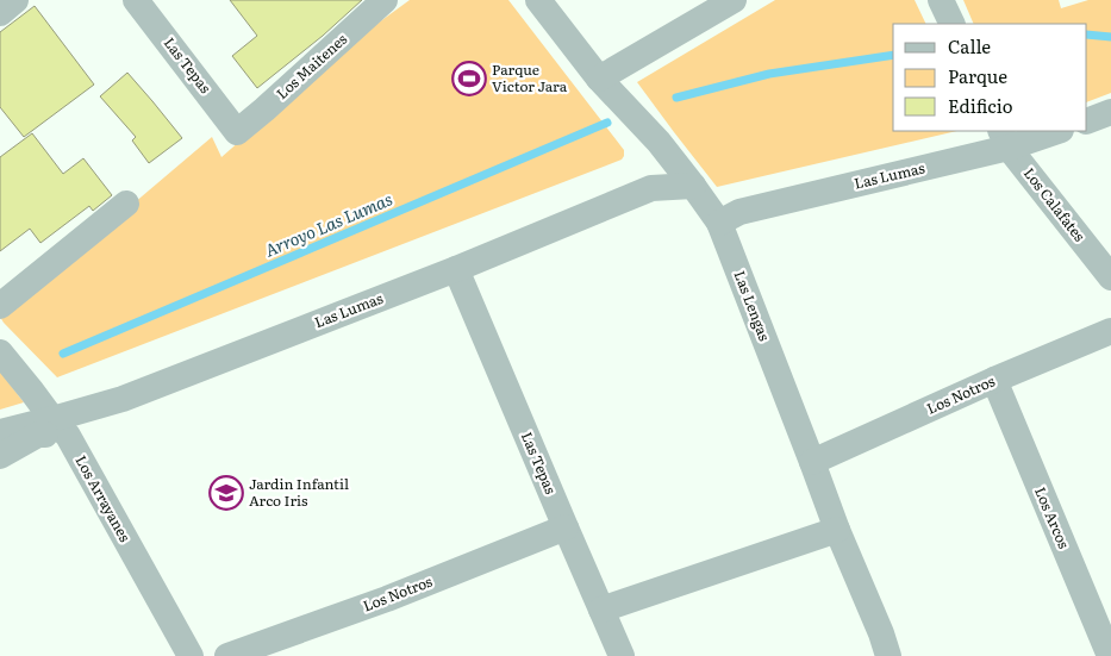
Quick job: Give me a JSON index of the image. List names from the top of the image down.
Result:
{
  "streets": {
    "street": [
      "Las Tepas",
      "Los Maitenes",
      "Las Lumas",
      "Los Calafates",
      "Las Lengas",
      "Los Notros",
      "Los Arrayanes",
      "Los Arcos"
    ]
  },
  "crossings": [
    ["Las Tepas", "Los Maitenes"],
    ["Las Tepas", "Las Lumas"],
    ["Las Tepas", "Los Notros"],
    ["Las Lumas", "Los Calafates"],
    ["Las Lumas", "Las Lengas"],
    ["Las Lumas", "Los Arrayanes"],
    ["Las Lengas", "Los Notros"],
    ["Los Notros", "Los Arcos"]
  ],
  "water": ["Arroyo Las Lumas"],
  "places": {
    "sports": ["Parque Victor Jara"],
    "school or university": ["Jardin Infantil Arco Iris"]
  },
  "legend": ["Calle", "Parque", "Edificio"]
}
